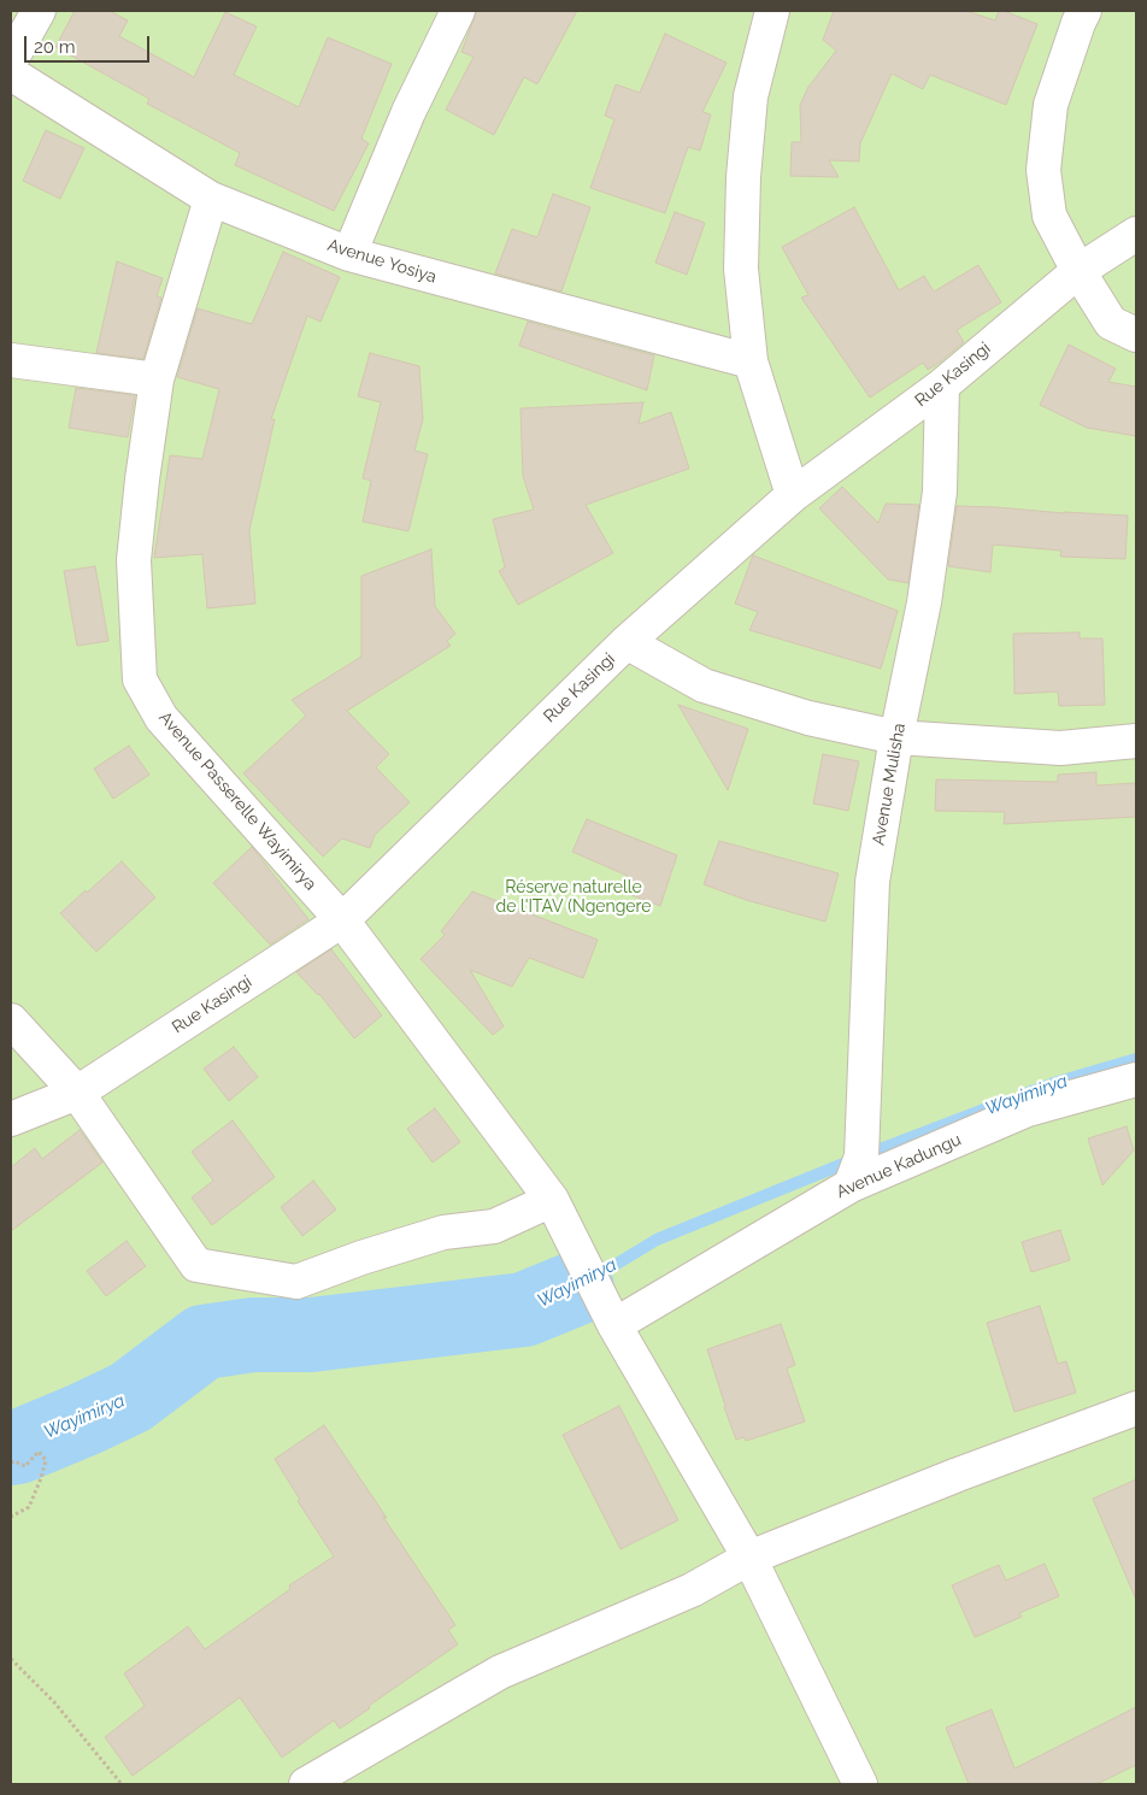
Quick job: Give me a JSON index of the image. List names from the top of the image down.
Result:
{
  "streets": {
    "street": [
      "Avenue Yosiya",
      "Rue Kasingi",
      "Avenue Mulisha",
      "Avenue Passerelle Wayimirya",
      "Avenue Kadungu"
    ]
  },
  "crossings": [
    ["Avenue Yosiya", "Avenue Passerelle Wayimirya"],
    ["Rue Kasingi", "Avenue Mulisha"],
    ["Rue Kasingi", "Avenue Passerelle Wayimirya"],
    ["Avenue Mulisha", "Avenue Kadungu"],
    ["Avenue Passerelle Wayimirya", "Avenue Kadungu"]
  ],
  "water": ["Wayimirya"],
  "parks": ["Réserve naturelle de l'ITAV (Ngengere"],
  "scale_bar": "20 m"
}
